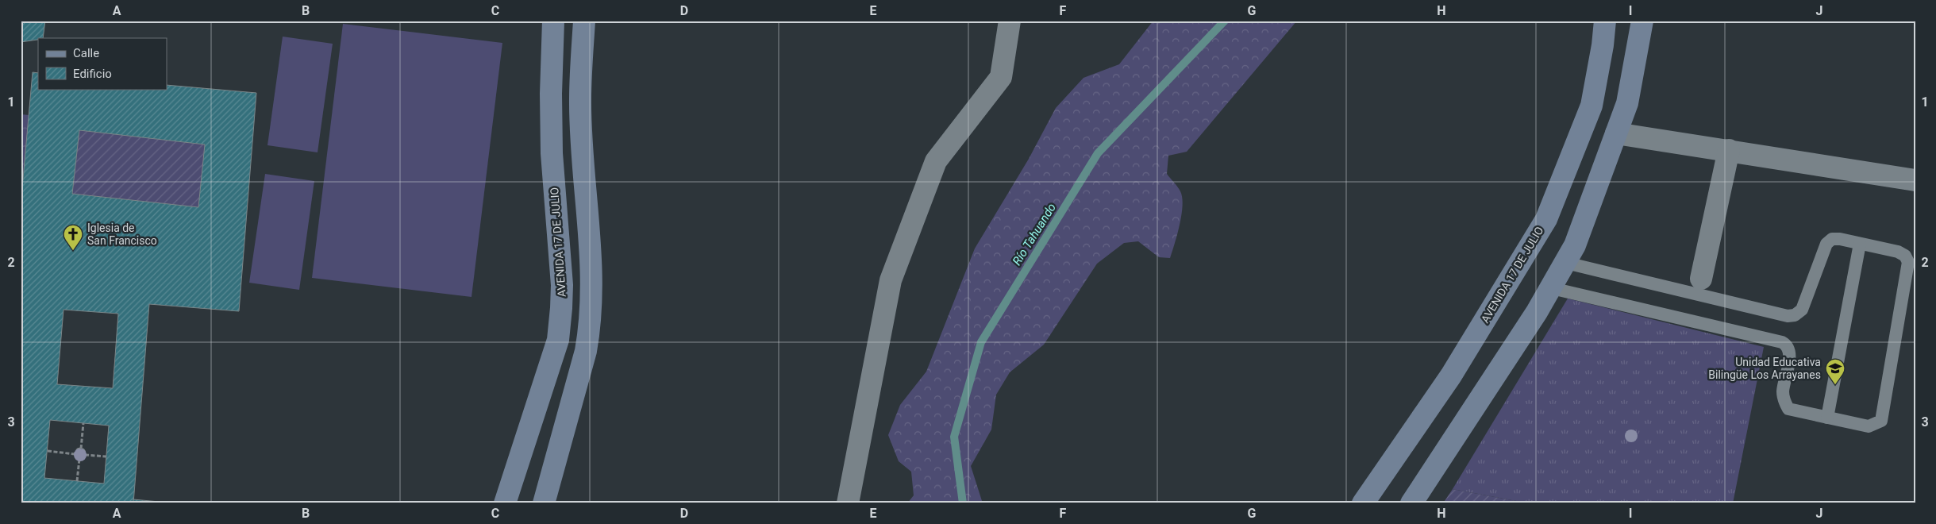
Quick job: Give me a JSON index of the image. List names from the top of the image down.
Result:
{
  "streets": {
    "main road": ["AVENIDA 17 DE JULIO"]
  },
  "water": ["Río Tahuando"],
  "places": {
    "church": ["Iglesia de San Francisco"],
    "school or university": ["Unidad Educativa Bilingüe Los Arrayanes"]
  },
  "legend": ["Calle", "Edificio"],
  "grid": {
    "columns": [
      "A",
      "B",
      "C",
      "D",
      "E",
      "F",
      "G",
      "H",
      "I",
      "J"
    ],
    "rows": ["1", "2", "3"]
  }
}
